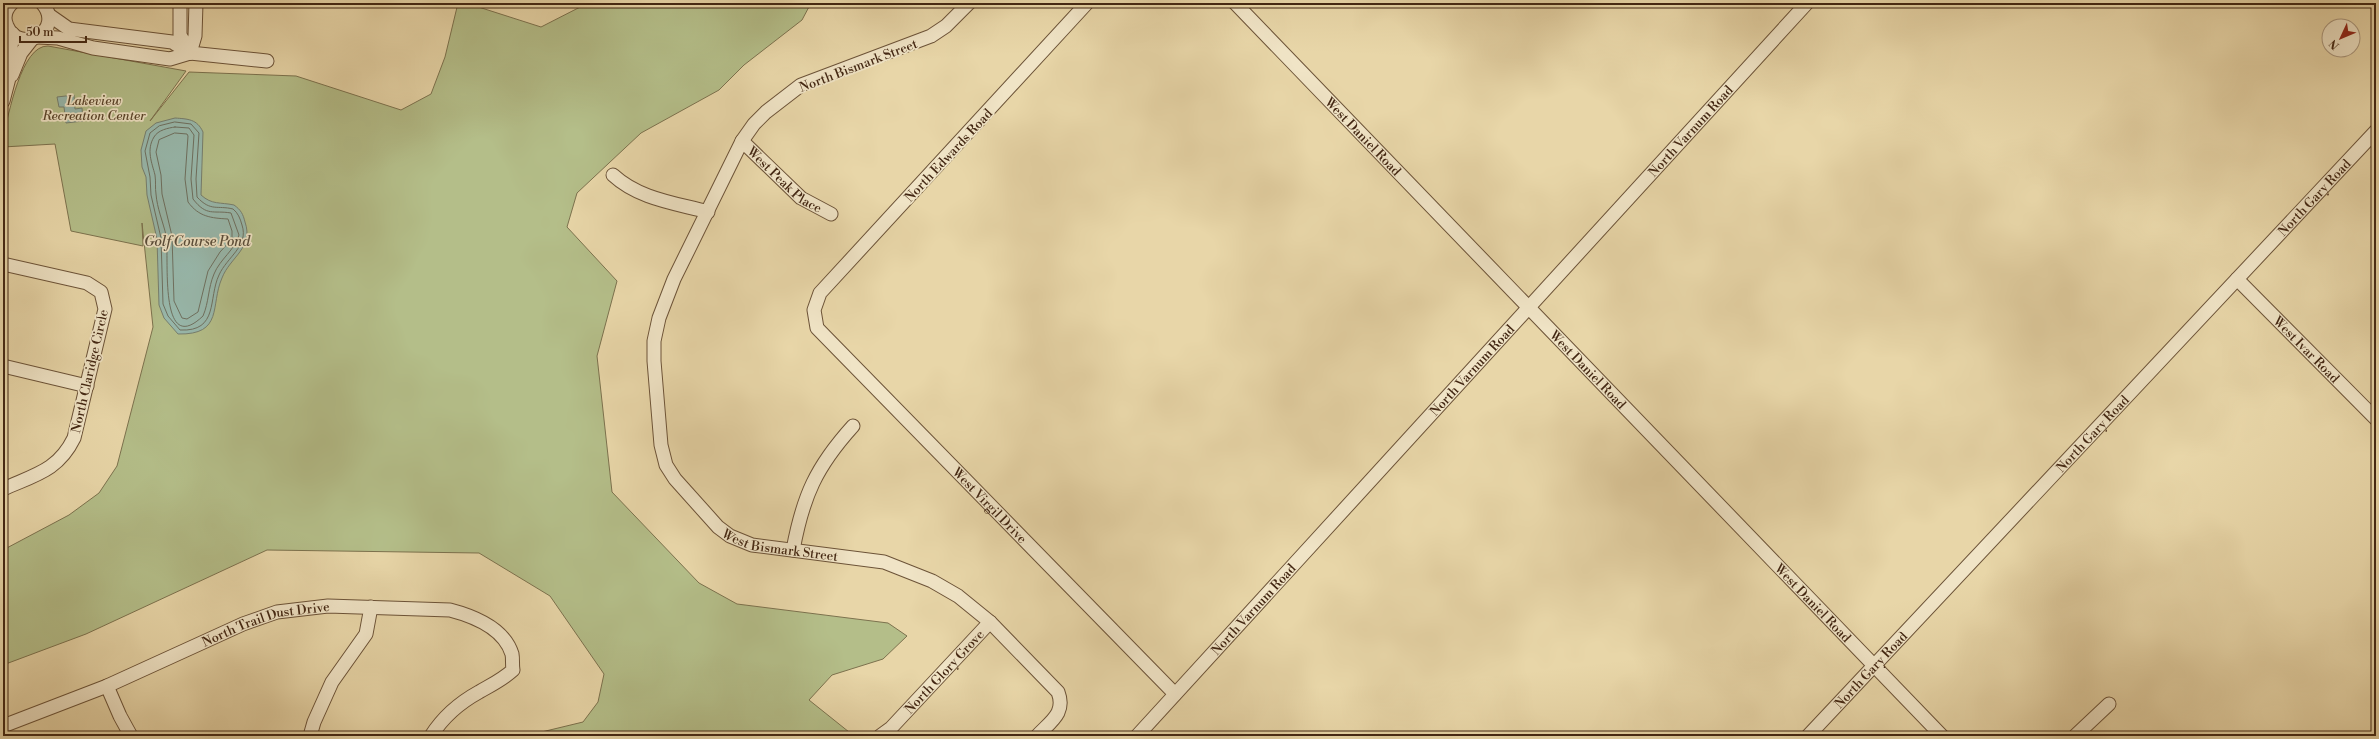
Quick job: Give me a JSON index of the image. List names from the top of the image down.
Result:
{
  "streets": {
    "street": [
      "North Bismark Street",
      "North Varnum Road",
      "West Daniel Road",
      "North Edwards Road",
      "West Peak Place",
      "North Gary Road",
      "West Ivar Road",
      "North Claridge Circle",
      "West Virgil Drive",
      "West Bismark Street",
      "North Trail Dust Drive",
      "North Glory Grove"
    ]
  },
  "crossings": [
    ["North Bismark Street", "West Peak Place"],
    ["North Bismark Street", "West Bismark Street"],
    ["North Varnum Road", "West Daniel Road"],
    ["North Varnum Road", "West Virgil Drive"],
    ["West Daniel Road", "North Gary Road"],
    ["North Edwards Road", "West Virgil Drive"],
    ["North Gary Road", "West Ivar Road"],
    ["West Bismark Street", "North Glory Grove"]
  ],
  "water": ["Golf Course Pond"],
  "parks": ["Lakeview Recreation Center"],
  "scale_bar": "50 m",
  "north": "bottom left"
}
